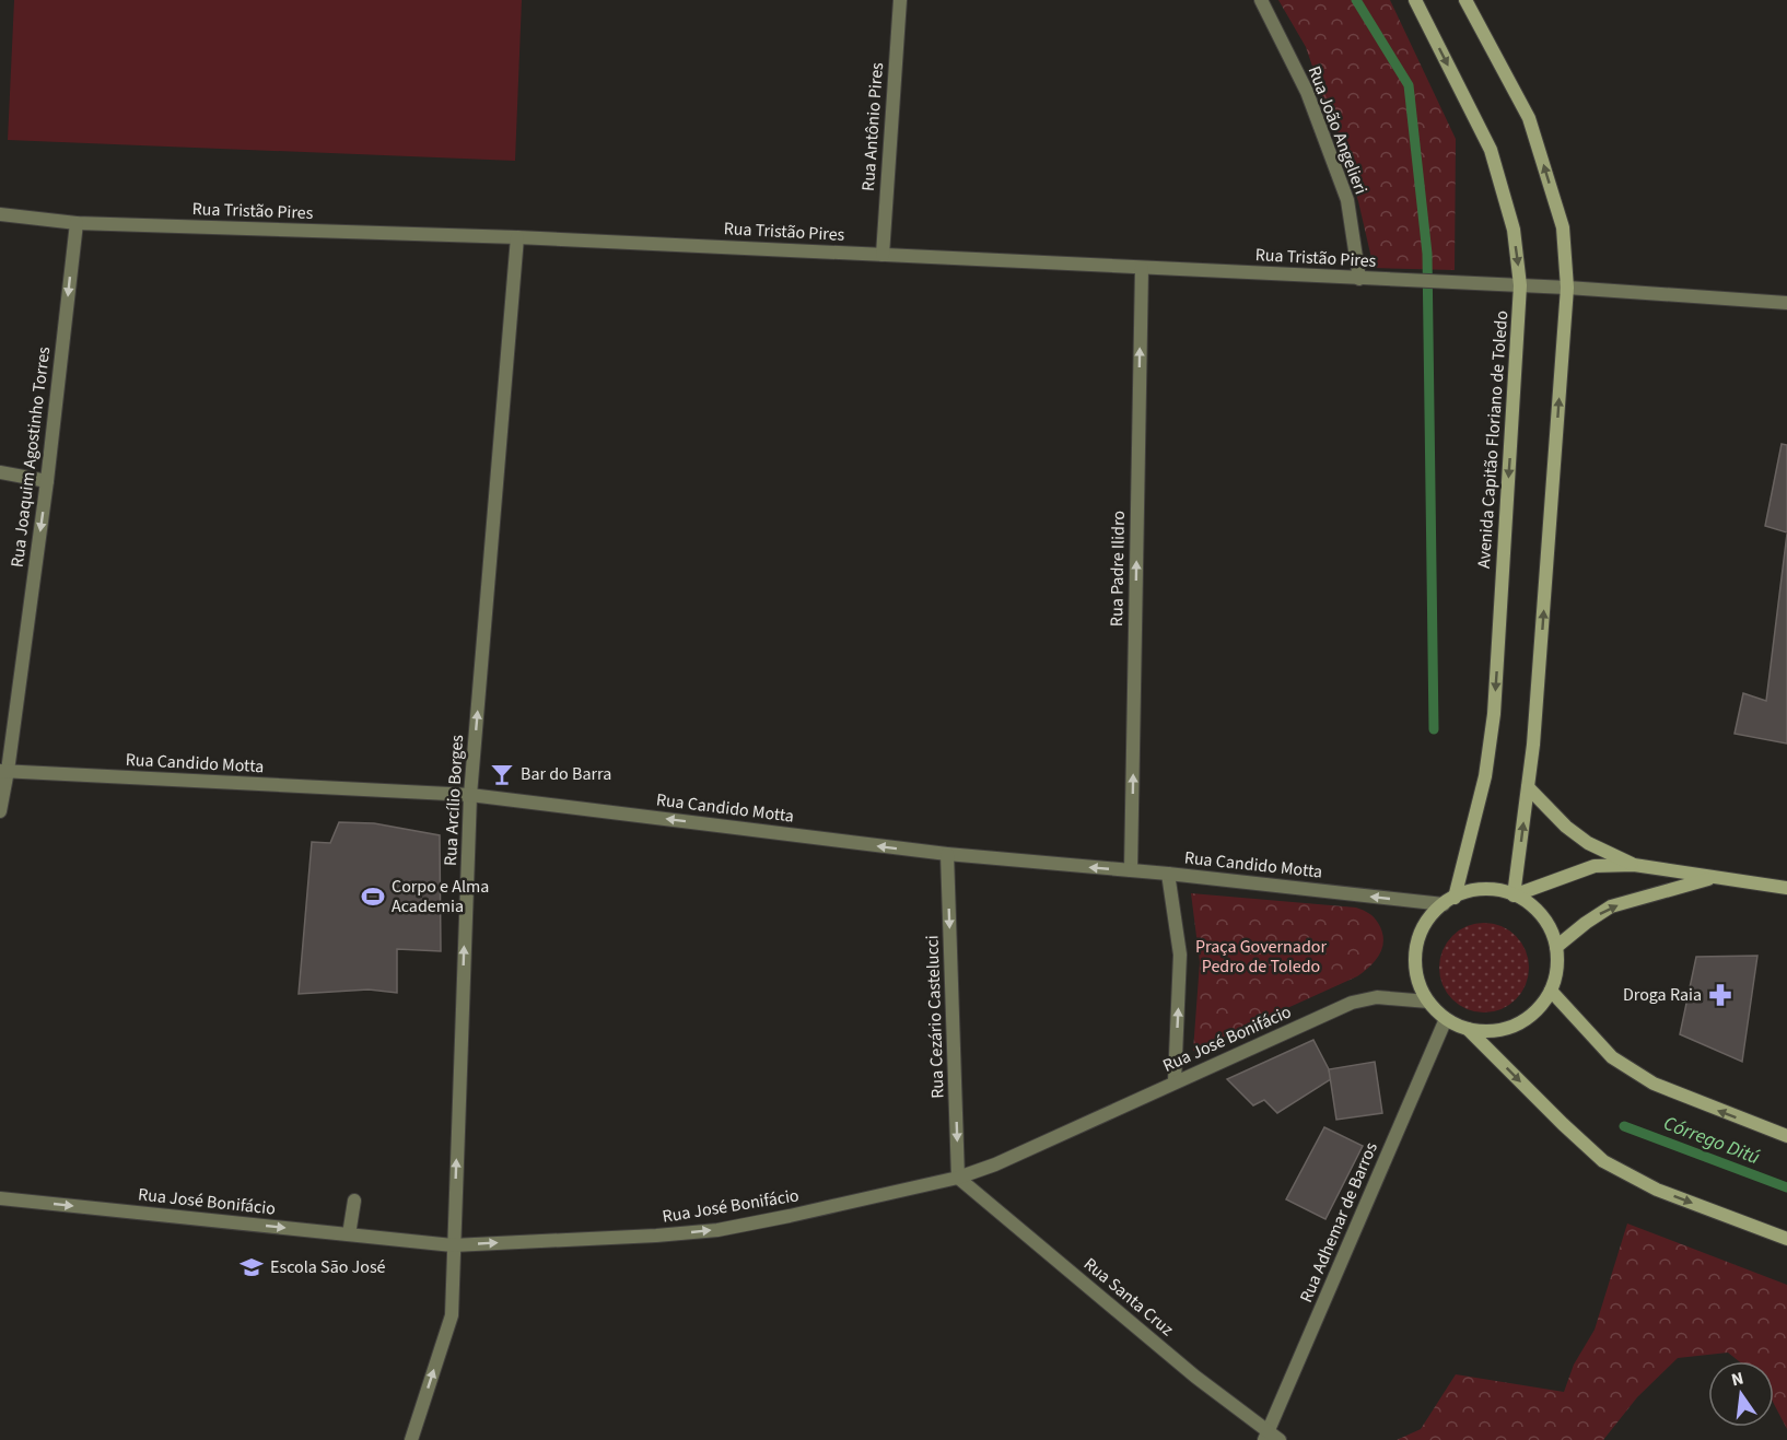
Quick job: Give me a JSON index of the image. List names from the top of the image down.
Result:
{
  "streets": {
    "main road": ["Avenida Capitão Floriano de Toledo"],
    "street": [
      "Rua Antônio Pires",
      "Rua João Angelieri",
      "Rua Tristão Pires",
      "Rua Joaquim Agostinho Torres",
      "Rua Padre Ilidro",
      "Rua Candido Motta",
      "Rua Arcílio Borges",
      "Rua Cezário Castelucci",
      "Rua José Bonifácio",
      "Rua Adhemar de Barros",
      "Rua Santa Cruz"
    ]
  },
  "crossings": [
    ["Rua Antônio Pires", "Rua Tristão Pires"],
    ["Rua João Angelieri", "Rua Tristão Pires"],
    ["Rua Tristão Pires", "Avenida Capitão Floriano de Toledo"],
    ["Rua Tristão Pires", "Rua Joaquim Agostinho Torres"],
    ["Rua Tristão Pires", "Rua Padre Ilidro"],
    ["Rua Tristão Pires", "Rua Arcílio Borges"],
    ["Avenida Capitão Floriano de Toledo", "Rua Candido Motta"],
    ["Avenida Capitão Floriano de Toledo", "Rua José Bonifácio"],
    ["Avenida Capitão Floriano de Toledo", "Rua Adhemar de Barros"],
    ["Rua Joaquim Agostinho Torres", "Rua Candido Motta"],
    ["Rua Padre Ilidro", "Rua Candido Motta"],
    ["Rua Candido Motta", "Rua Arcílio Borges"],
    ["Rua Candido Motta", "Rua Cezário Castelucci"],
    ["Rua Candido Motta", "Rua José Bonifácio"],
    ["Rua Candido Motta", "Rua Adhemar de Barros"],
    ["Rua Arcílio Borges", "Rua José Bonifácio"],
    ["Rua Cezário Castelucci", "Rua José Bonifácio"],
    ["Rua Cezário Castelucci", "Rua Santa Cruz"],
    ["Rua José Bonifácio", "Rua Adhemar de Barros"],
    ["Rua José Bonifácio", "Rua Santa Cruz"],
    ["Rua Adhemar de Barros", "Rua Santa Cruz"]
  ],
  "one_way": [
    "Rua Joaquim Agostinho Torres",
    "Rua Padre Ilidro",
    "Rua Candido Motta",
    "Rua Arcílio Borges",
    "Rua Cezário Castelucci",
    "Rua José Bonifácio"
  ],
  "water": ["Córrego Ditú"],
  "parks": ["Praça Governador Pedro de Toledo"],
  "places": {
    "bar": ["Bar do Barra"],
    "sports": ["Corpo e Alma Academia"],
    "pharmacy": ["Droga Raia"],
    "school or university": ["Escola São José"]
  },
  "north": "top"
}
